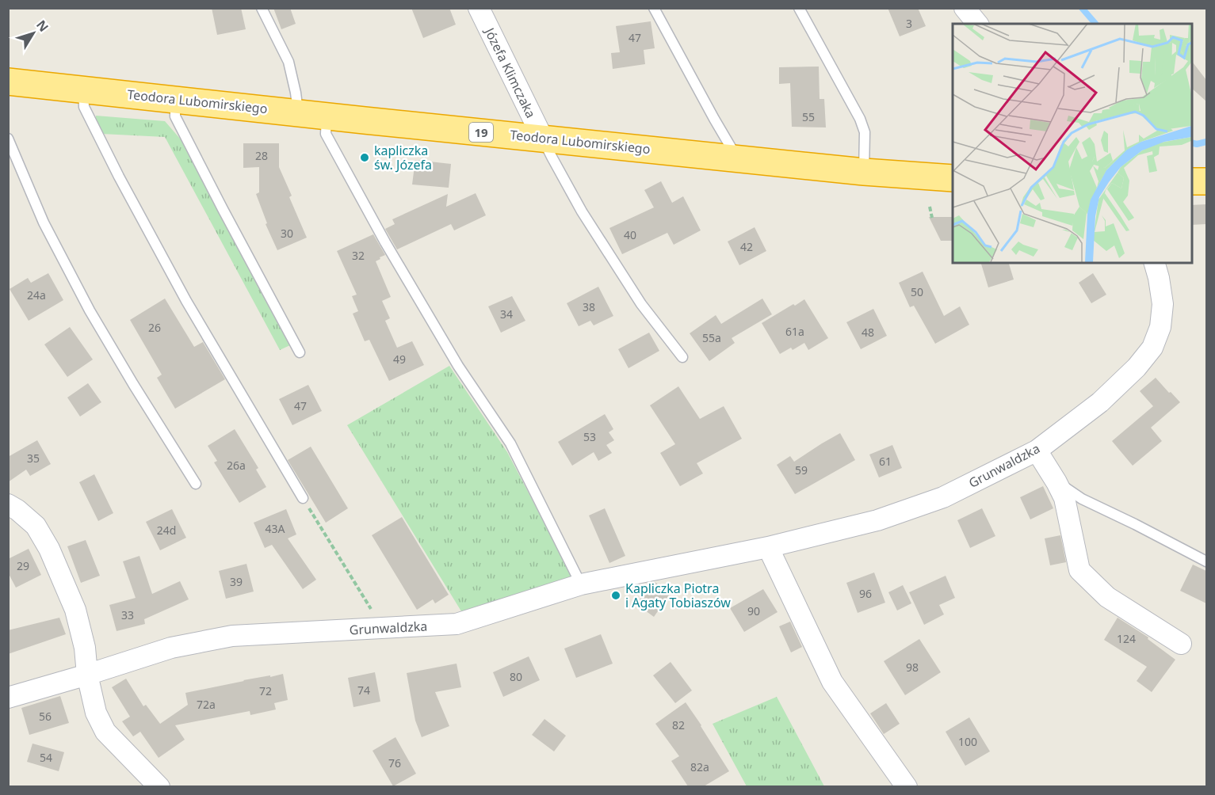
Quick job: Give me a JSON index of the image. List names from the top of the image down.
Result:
{
  "streets": {
    "highway": ["Teodora Lubomirskiego", "19"],
    "street": ["Józefa Klimczaka", "Grunwaldzka"]
  },
  "crossings": [
    ["Józefa Klimczaka", "Teodora Lubomirskiego"]
  ],
  "places": ["kapliczka św. Józefa", "Kapliczka Piotra i Agaty Tobiaszów"],
  "house_numbers": [
    "3",
    "47",
    "55",
    "28",
    "30",
    "40",
    "42",
    "32",
    "50",
    "24a",
    "38",
    "34",
    "26",
    "61a",
    "48",
    "55a",
    "49",
    "47",
    "53",
    "35",
    "61",
    "26a",
    "59",
    "43A",
    "24d",
    "29",
    "39",
    "96",
    "90",
    "33",
    "124",
    "98",
    "80",
    "74",
    "72",
    "72a",
    "56",
    "82",
    "100",
    "54",
    "76",
    "82a"
  ],
  "north": "top right"
}
